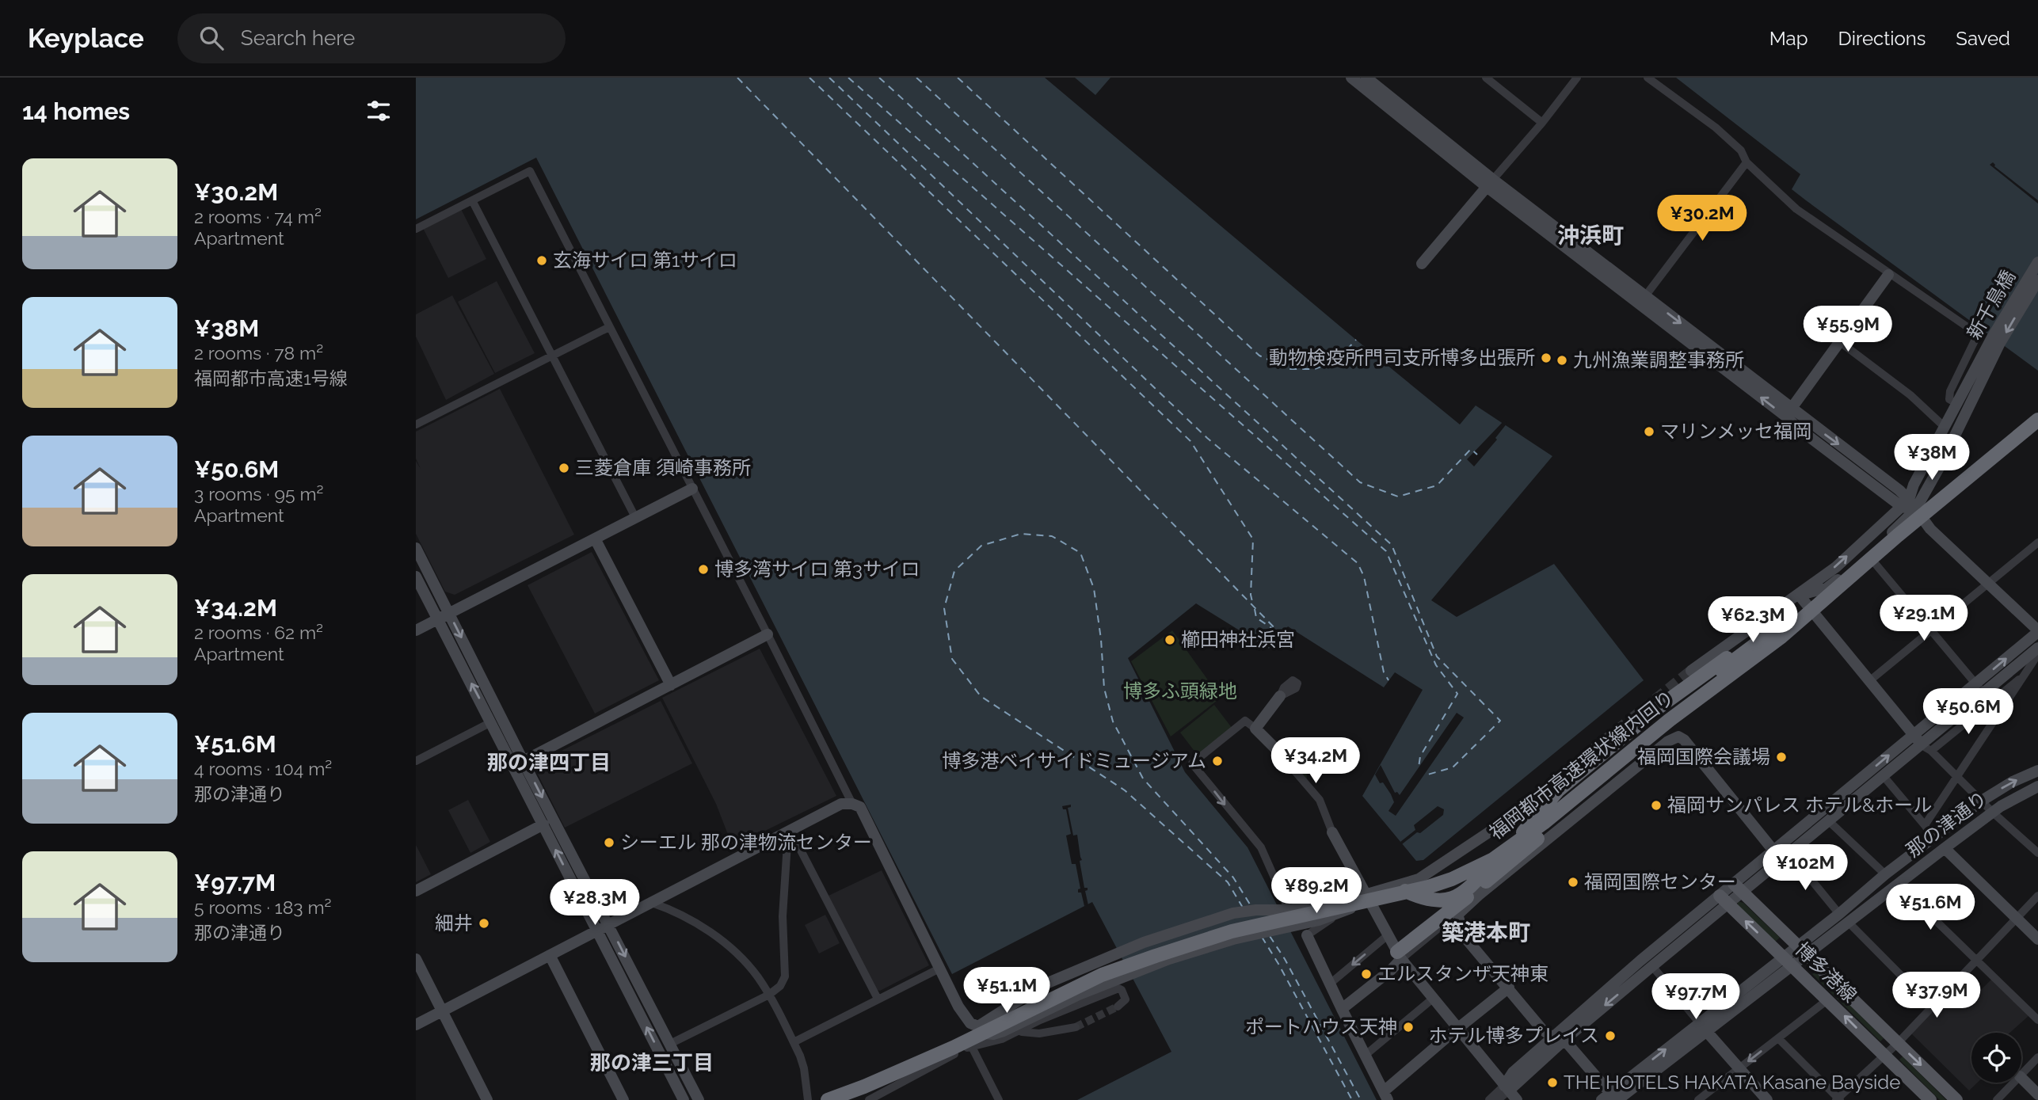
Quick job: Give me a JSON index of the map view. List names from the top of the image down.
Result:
{
  "streets": {
    "highway": ["福岡都市高速環状線内回り"],
    "main road": ["博多港線"],
    "street": ["新千鳥橋", "那の津通り"]
  },
  "crossings": [
    ["那の津通り", "博多港線"]
  ],
  "districts": [
    "沖浜町",
    "那の津四丁目",
    "築港本町",
    "那の津三丁目"
  ],
  "parks": ["博多ふ頭緑地"],
  "places": [
    "玄海サイロ 第1サイロ",
    "動物検疫所門司支所博多出張所",
    "九州漁業調整事務所",
    "マリンメッセ福岡",
    "三菱倉庫 須崎事務所",
    "博多湾サイロ 第3サイロ",
    "櫛田神社浜宮",
    "福岡国際会議場",
    "博多港ベイサイドミュージアム",
    "福岡サンパレス ホテル&ホール",
    "シーエル 那の津物流センター",
    "福岡国際センター",
    "細井",
    "エルスタンザ天神東",
    "ポートハウス天神",
    "ホテル博多プレイス",
    "THE HOTELS HAKATA Kasane Bayside"
  ],
  "page": {
    "header": "Keyplace",
    "search": "Search here",
    "nav": ["Map", "Directions", "Saved"],
    "heading": "14 homes",
    "list": [
      {
        "name": "¥30.2M",
        "note": "2 rooms · 74 m² · Apartment"
      },
      {
        "name": "¥38M",
        "note": "2 rooms · 78 m² · 福岡都市高速1号線"
      },
      {
        "name": "¥50.6M",
        "note": "3 rooms · 95 m² · Apartment"
      },
      {
        "name": "¥34.2M",
        "note": "2 rooms · 62 m² · Apartment"
      },
      {
        "name": "¥51.6M",
        "note": "4 rooms · 104 m² · 那の津通り"
      },
      {
        "name": "¥97.7M",
        "note": "5 rooms · 183 m² · 那の津通り"
      }
    ],
    "price": [
      "¥30.2M",
      "¥55.9M",
      "¥38M",
      "¥29.1M",
      "¥62.3M",
      "¥50.6M",
      "¥34.2M",
      "¥102M",
      "¥89.2M",
      "¥28.3M",
      "¥51.6M",
      "¥51.1M",
      "¥37.9M",
      "¥97.7M"
    ]
  }
}
